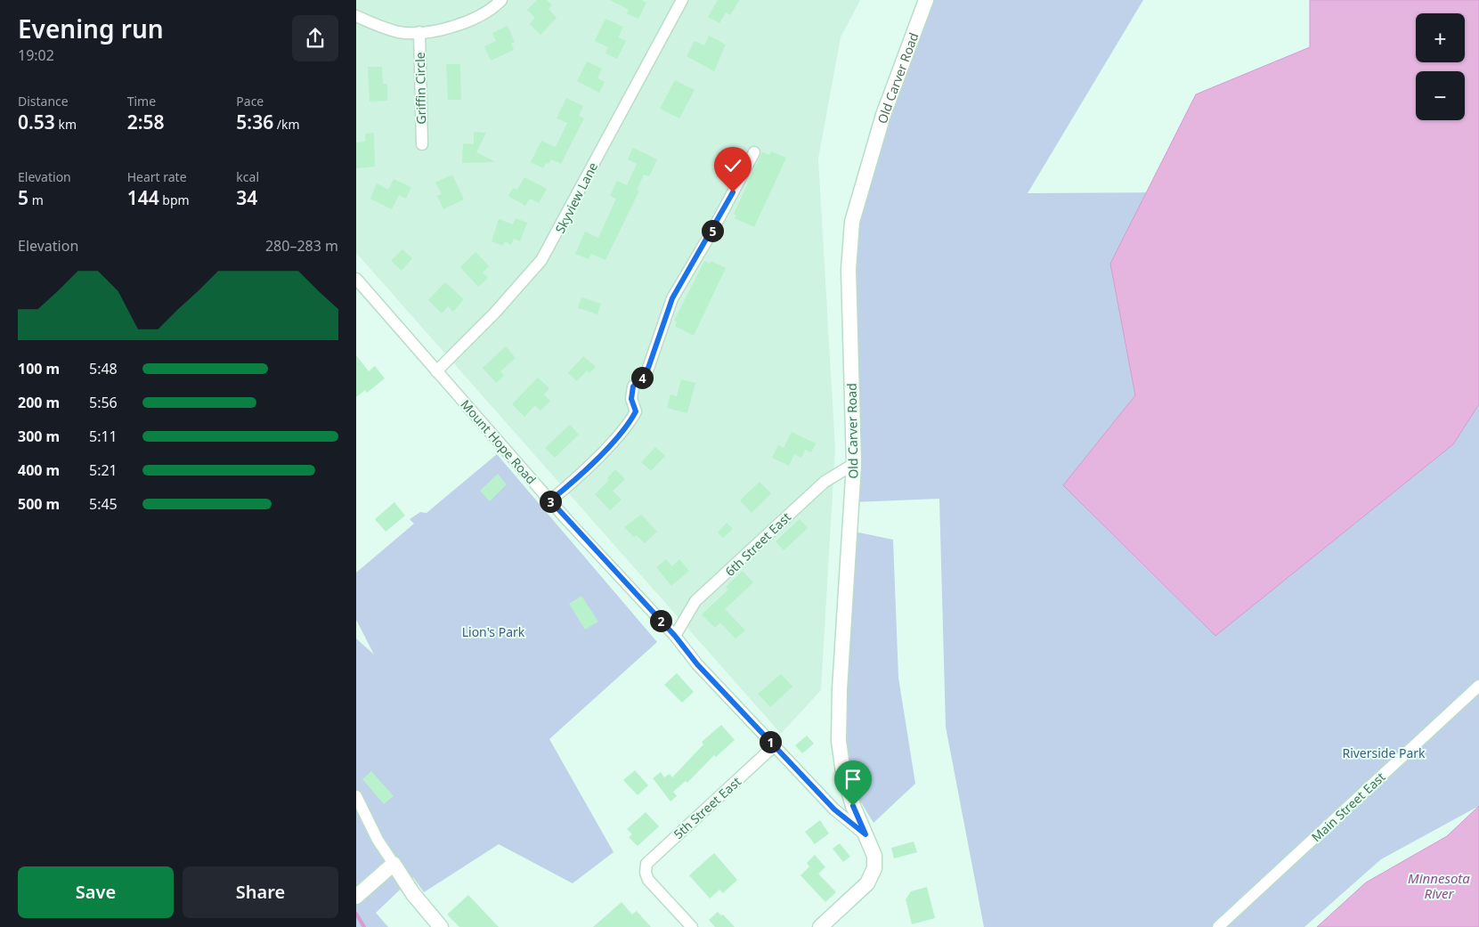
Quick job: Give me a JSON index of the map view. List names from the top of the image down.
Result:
{
  "streets": {
    "street": [
      "Old Carver Road",
      "Griffin Circle",
      "Skyview Lane",
      "Mount Hope Road",
      "6th Street East",
      "Main Street East",
      "5th Street East"
    ]
  },
  "crossings": [
    ["Old Carver Road", "Mount Hope Road"],
    ["Old Carver Road", "6th Street East"],
    ["Skyview Lane", "Mount Hope Road"],
    ["Mount Hope Road", "6th Street East"],
    ["Mount Hope Road", "5th Street East"]
  ],
  "water": ["Minnesota River"],
  "parks": ["Lion's Park", "Riverside Park"],
  "page": {
    "heading": ["Evening run", "19:02"],
    "map_buttons": ["+", "−"],
    "stats": [
      ["Distance", "0.53 km"],
      ["Time", "2:58"],
      ["Pace", "5:36 /km"],
      ["Elevation", "5 m"],
      ["Heart rate", "144 bpm"],
      ["kcal", "34"]
    ],
    "pins": [
      "5",
      "4",
      "3",
      "2",
      "1"
    ],
    "chart": ["Elevation", "280–283 m"],
    "list": [
      {
        "name": "100 m",
        "note": "5:48"
      },
      {
        "name": "200 m",
        "note": "5:56"
      },
      {
        "name": "300 m",
        "note": "5:11"
      },
      {
        "name": "400 m",
        "note": "5:21"
      },
      {
        "name": "500 m",
        "note": "5:45"
      }
    ],
    "buttons": ["Save", "Share"]
  }
}
